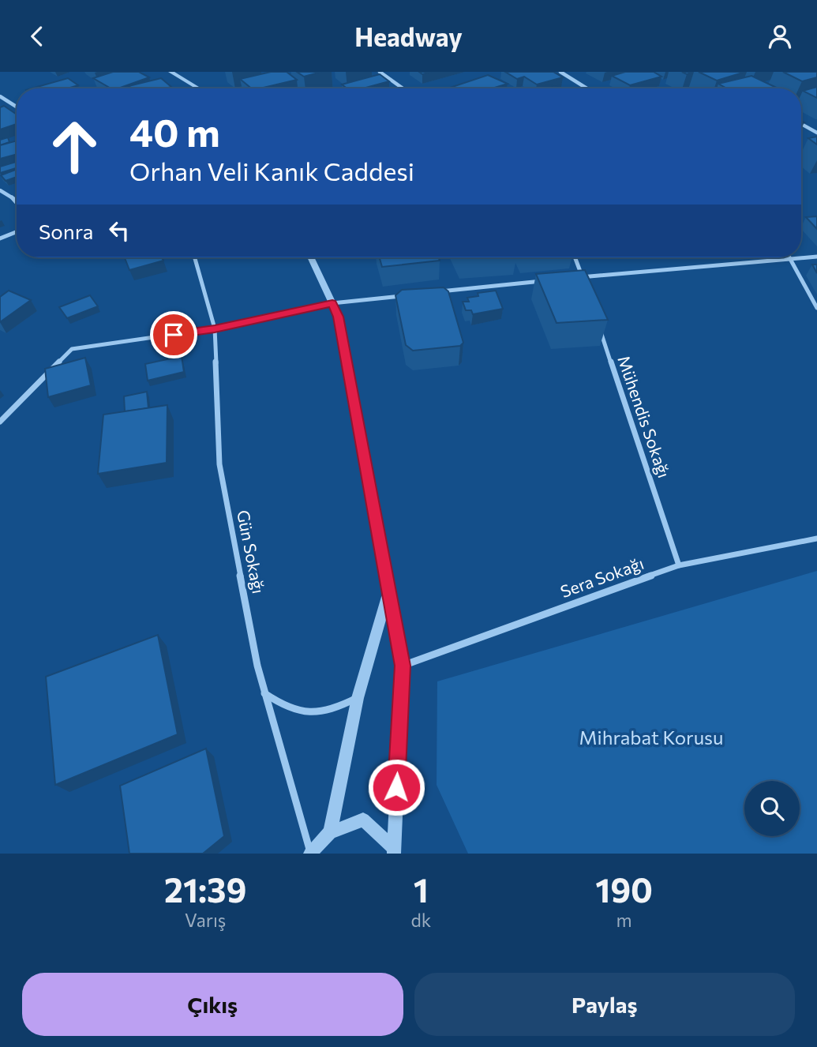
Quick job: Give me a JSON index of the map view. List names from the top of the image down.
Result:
{
  "streets": {
    "street": ["Mühendis Sokağı", "Gün Sokağı", "Sera Sokağı"]
  },
  "crossings": [
    ["Mühendis Sokağı", "Sera Sokağı"]
  ],
  "parks": ["Mihrabat Korusu"],
  "page": {
    "header": "Headway",
    "turn": ["40 m", "Orhan Veli Kanık Caddesi"],
    "then": "Sonra",
    "eta": [
      "21:39",
      "Varış",
      "1",
      "dk",
      "190",
      "m"
    ],
    "buttons": ["Çıkış", "Paylaş"]
  }
}
